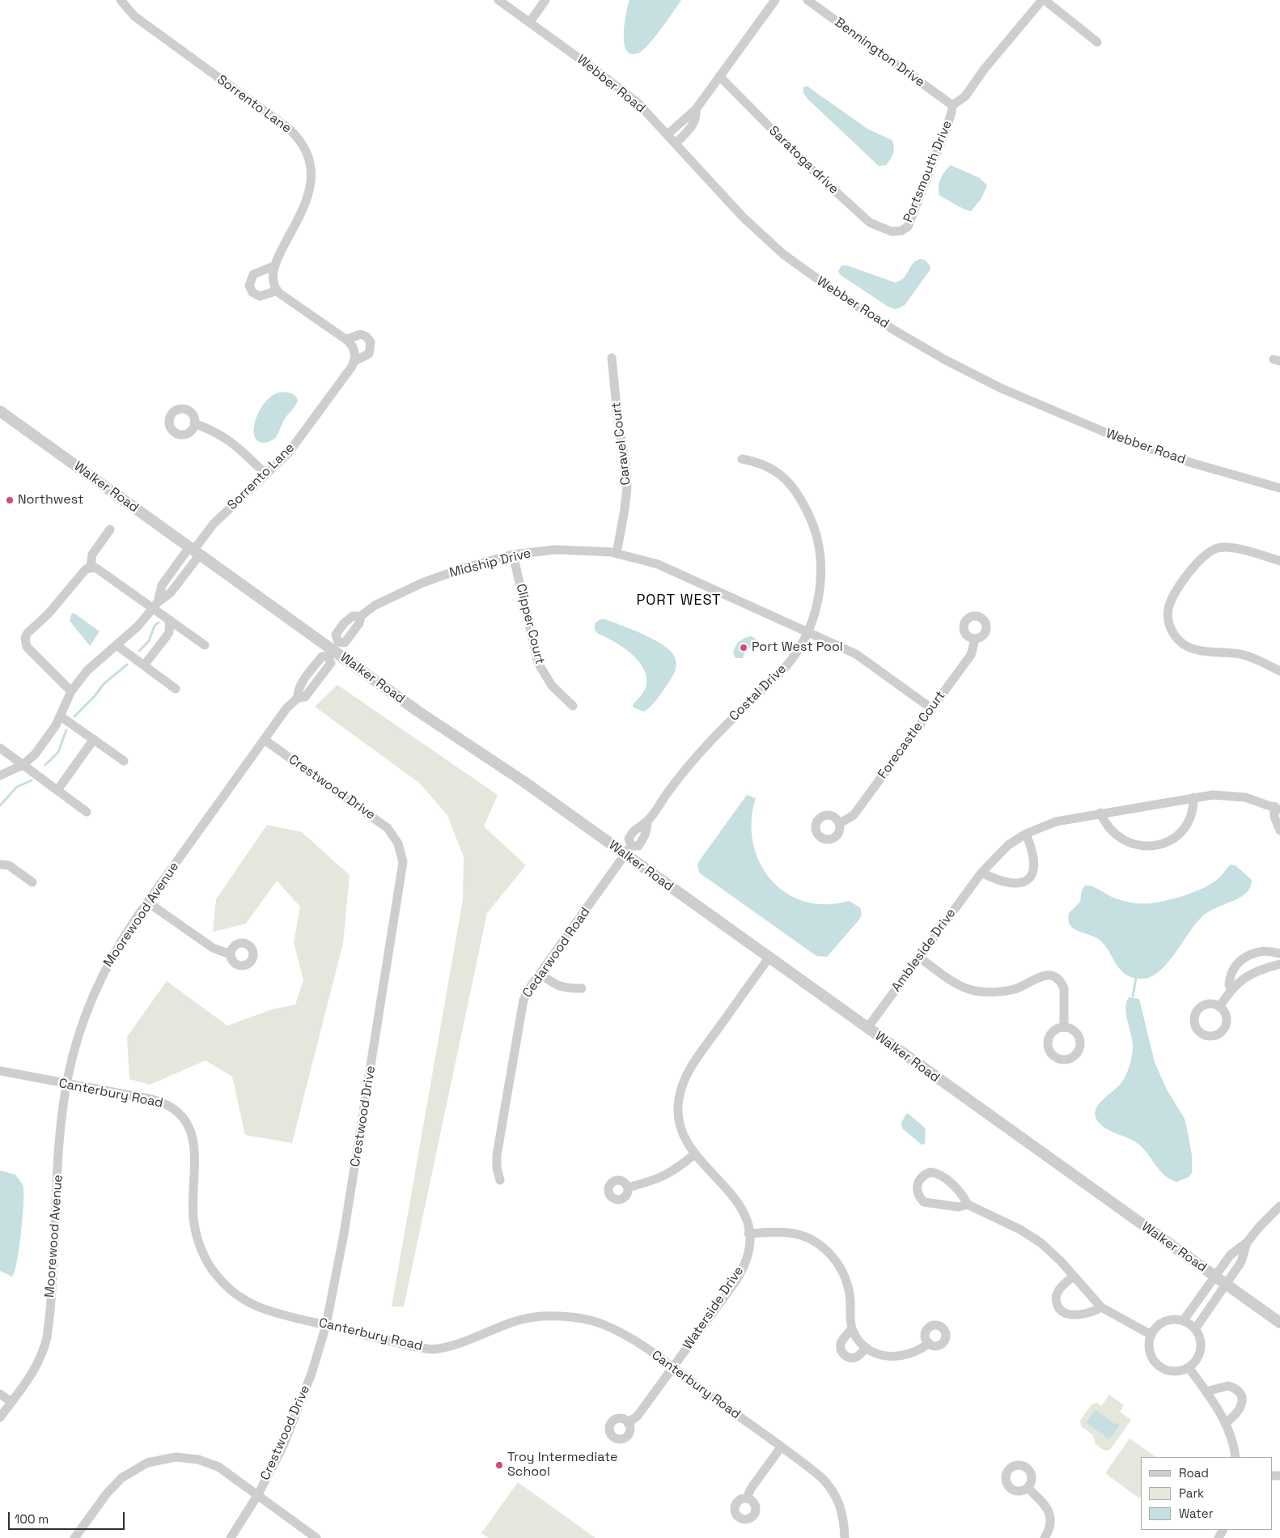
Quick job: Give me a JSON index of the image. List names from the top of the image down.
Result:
{
  "streets": {
    "street": [
      "Bennington Drive",
      "Webber Road",
      "Sorrento Lane",
      "Saratoga drive",
      "Portsmouth Drive",
      "Caravel Court",
      "Walker Road",
      "Midship Drive",
      "Clipper Court",
      "Costal Drive",
      "Forecastle Court",
      "Crestwood Drive",
      "Moorewood Avenue",
      "Ambleside Drive",
      "Cedarwood Road",
      "Canterbury Road",
      "Waterside Drive"
    ]
  },
  "crossings": [
    ["Bennington Drive", "Portsmouth Drive"],
    ["Sorrento Lane", "Walker Road"],
    ["Saratoga drive", "Portsmouth Drive"],
    ["Caravel Court", "Midship Drive"],
    ["Walker Road", "Midship Drive"],
    ["Walker Road", "Costal Drive"],
    ["Walker Road", "Moorewood Avenue"],
    ["Walker Road", "Ambleside Drive"],
    ["Walker Road", "Cedarwood Road"],
    ["Walker Road", "Waterside Drive"],
    ["Midship Drive", "Clipper Court"],
    ["Midship Drive", "Costal Drive"],
    ["Midship Drive", "Forecastle Court"],
    ["Midship Drive", "Moorewood Avenue"],
    ["Costal Drive", "Cedarwood Road"],
    ["Crestwood Drive", "Moorewood Avenue"],
    ["Crestwood Drive", "Canterbury Road"],
    ["Moorewood Avenue", "Canterbury Road"],
    ["Canterbury Road", "Waterside Drive"]
  ],
  "districts": ["PORT WEST"],
  "places": ["Northwest", "Port West Pool", "Troy Intermediate School"],
  "legend": ["Road", "Park", "Water"],
  "scale_bar": "100 m"
}
